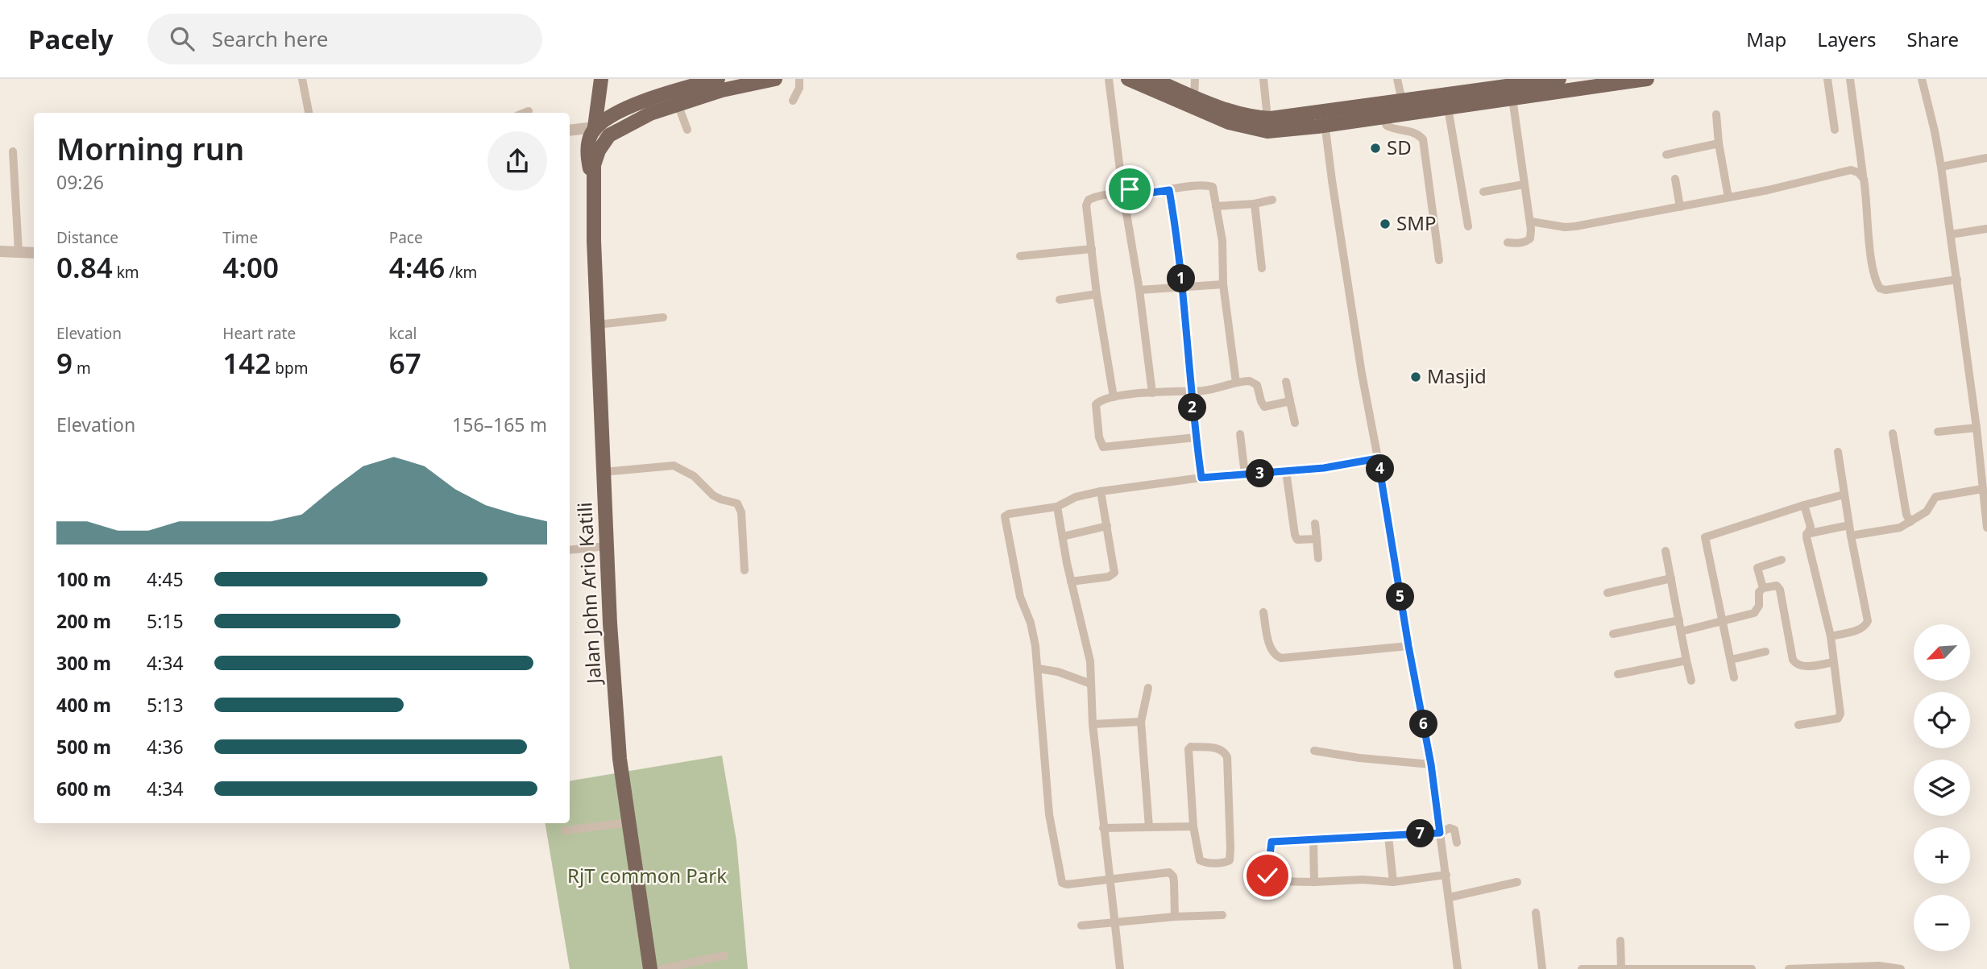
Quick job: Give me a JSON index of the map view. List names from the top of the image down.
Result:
{
  "streets": {
    "main road": ["Jalan John Ario Katili"]
  },
  "parks": ["RjT common Park"],
  "places": ["SD", "SMP", "Masjid"],
  "north": "bottom left",
  "page": {
    "header": "Pacely",
    "search": "Search here",
    "nav": ["Map", "Layers", "Share"],
    "heading": ["Morning run", "09:26"],
    "stats": [
      ["Distance", "0.84 km"],
      ["Time", "4:00"],
      ["Pace", "4:46 /km"],
      ["Elevation", "9 m"],
      ["Heart rate", "142 bpm"],
      ["kcal", "67"]
    ],
    "pins": [
      "1",
      "2",
      "4",
      "3",
      "5",
      "6",
      "7"
    ],
    "chart": ["Elevation", "156–165 m"],
    "list": [
      {
        "name": "100 m",
        "note": "4:45"
      },
      {
        "name": "200 m",
        "note": "5:15"
      },
      {
        "name": "300 m",
        "note": "4:34"
      },
      {
        "name": "400 m",
        "note": "5:13"
      },
      {
        "name": "500 m",
        "note": "4:36"
      },
      {
        "name": "600 m",
        "note": "4:34"
      }
    ],
    "map_buttons": ["+", "−"]
  }
}
